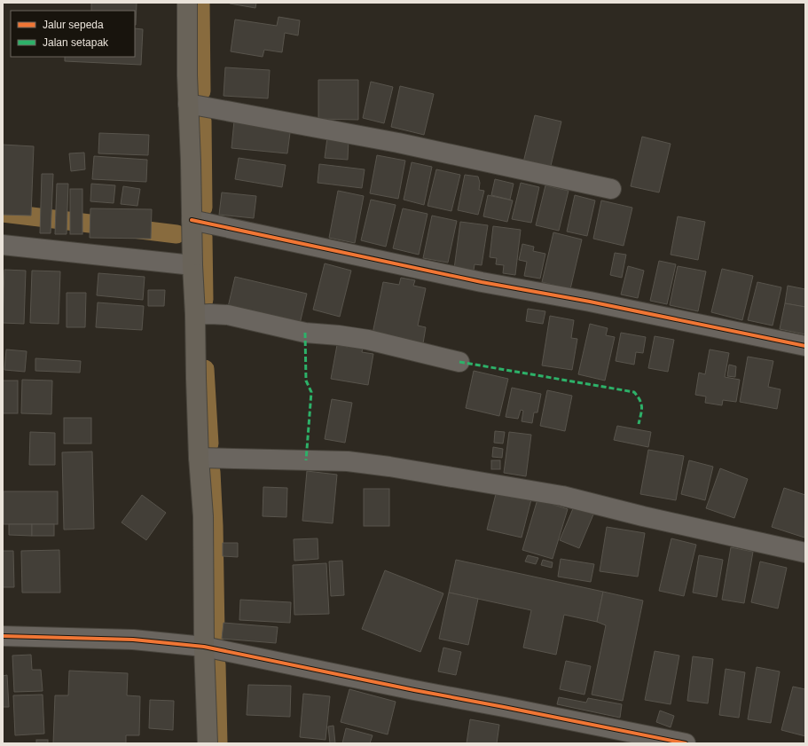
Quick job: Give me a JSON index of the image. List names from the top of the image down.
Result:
{
  "legend": ["Jalur sepeda", "Jalan setapak"]
}
